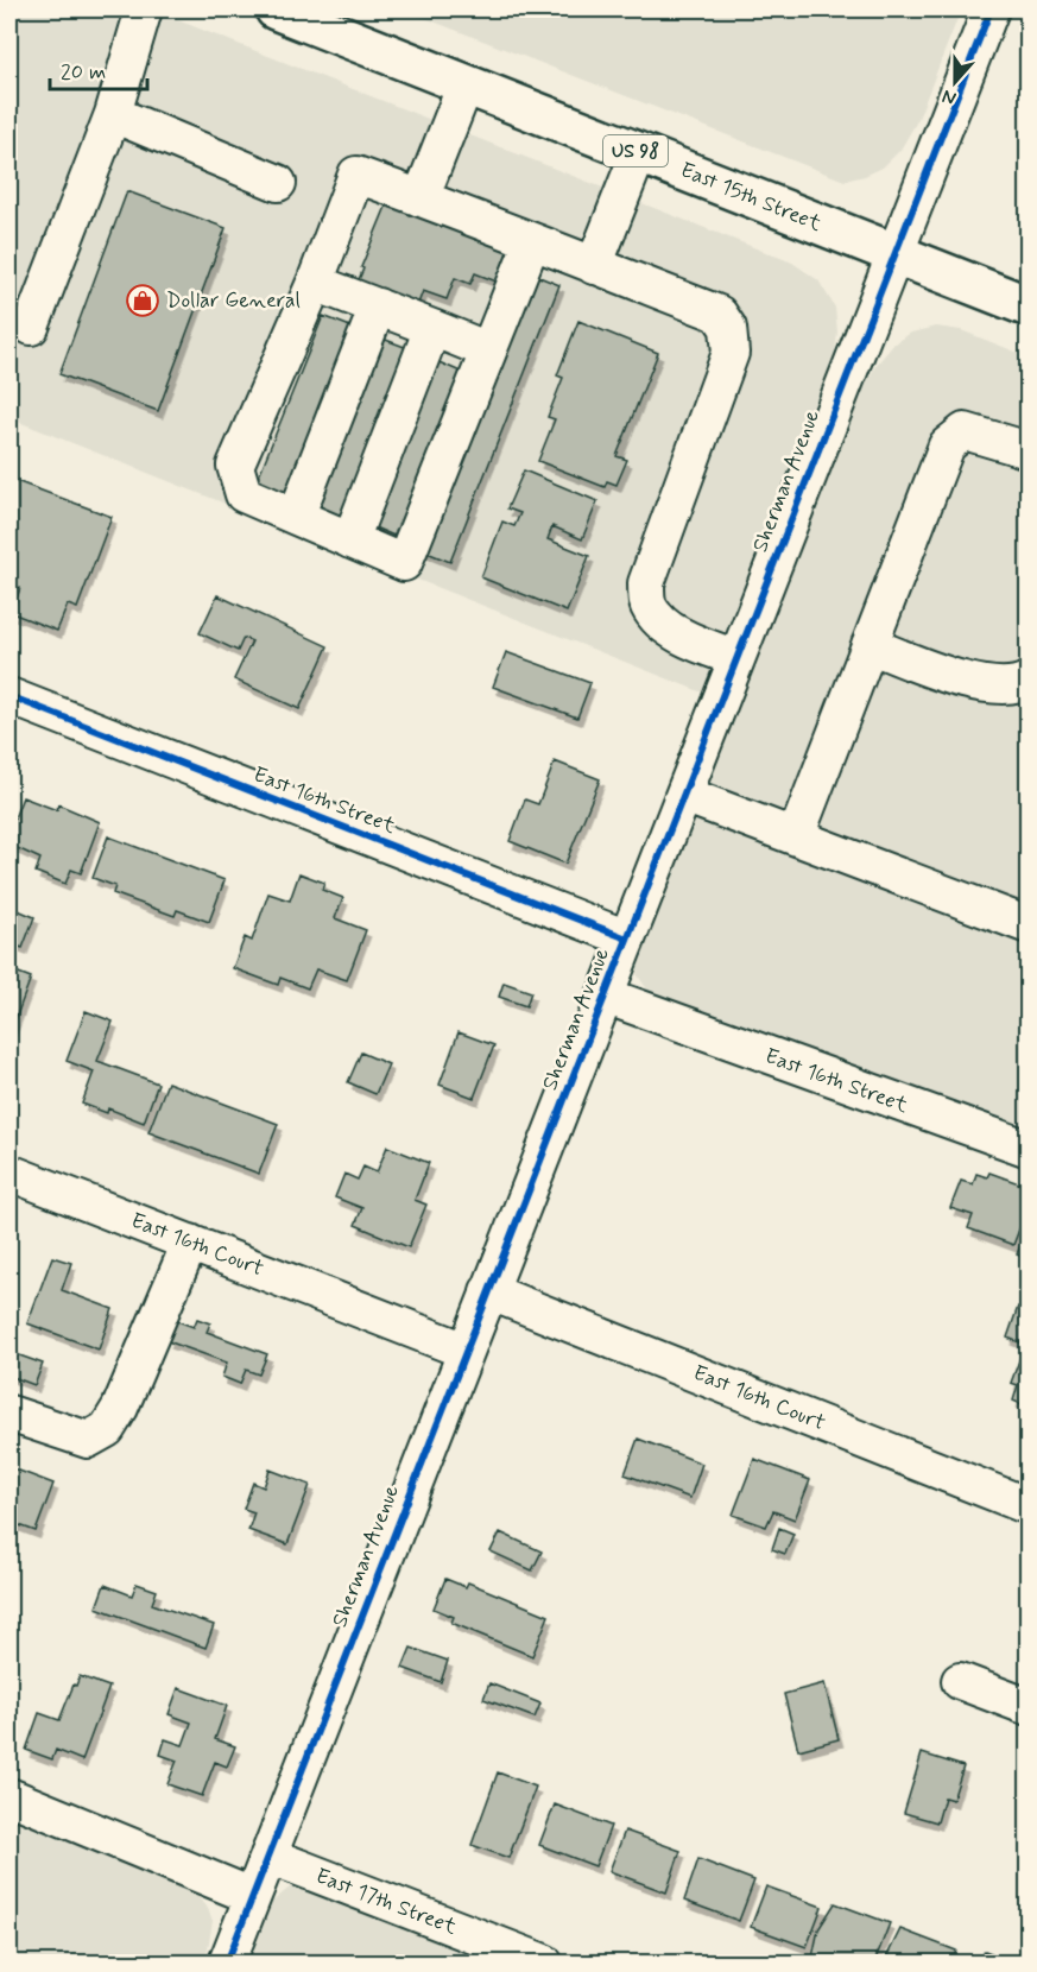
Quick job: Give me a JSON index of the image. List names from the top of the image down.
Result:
{
  "streets": {
    "main road": ["US 98", "East 15th Street"],
    "street": [
      "Sherman Avenue",
      "East 16th Street",
      "East 16th Court",
      "East 17th Street"
    ]
  },
  "crossings": [
    ["East 15th Street", "Sherman Avenue"],
    ["Sherman Avenue", "East 16th Street"],
    ["Sherman Avenue", "East 16th Court"],
    ["Sherman Avenue", "East 17th Street"]
  ],
  "places": {
    "shop": ["Dollar General"]
  },
  "scale_bar": "20 m",
  "north": "bottom"
}
